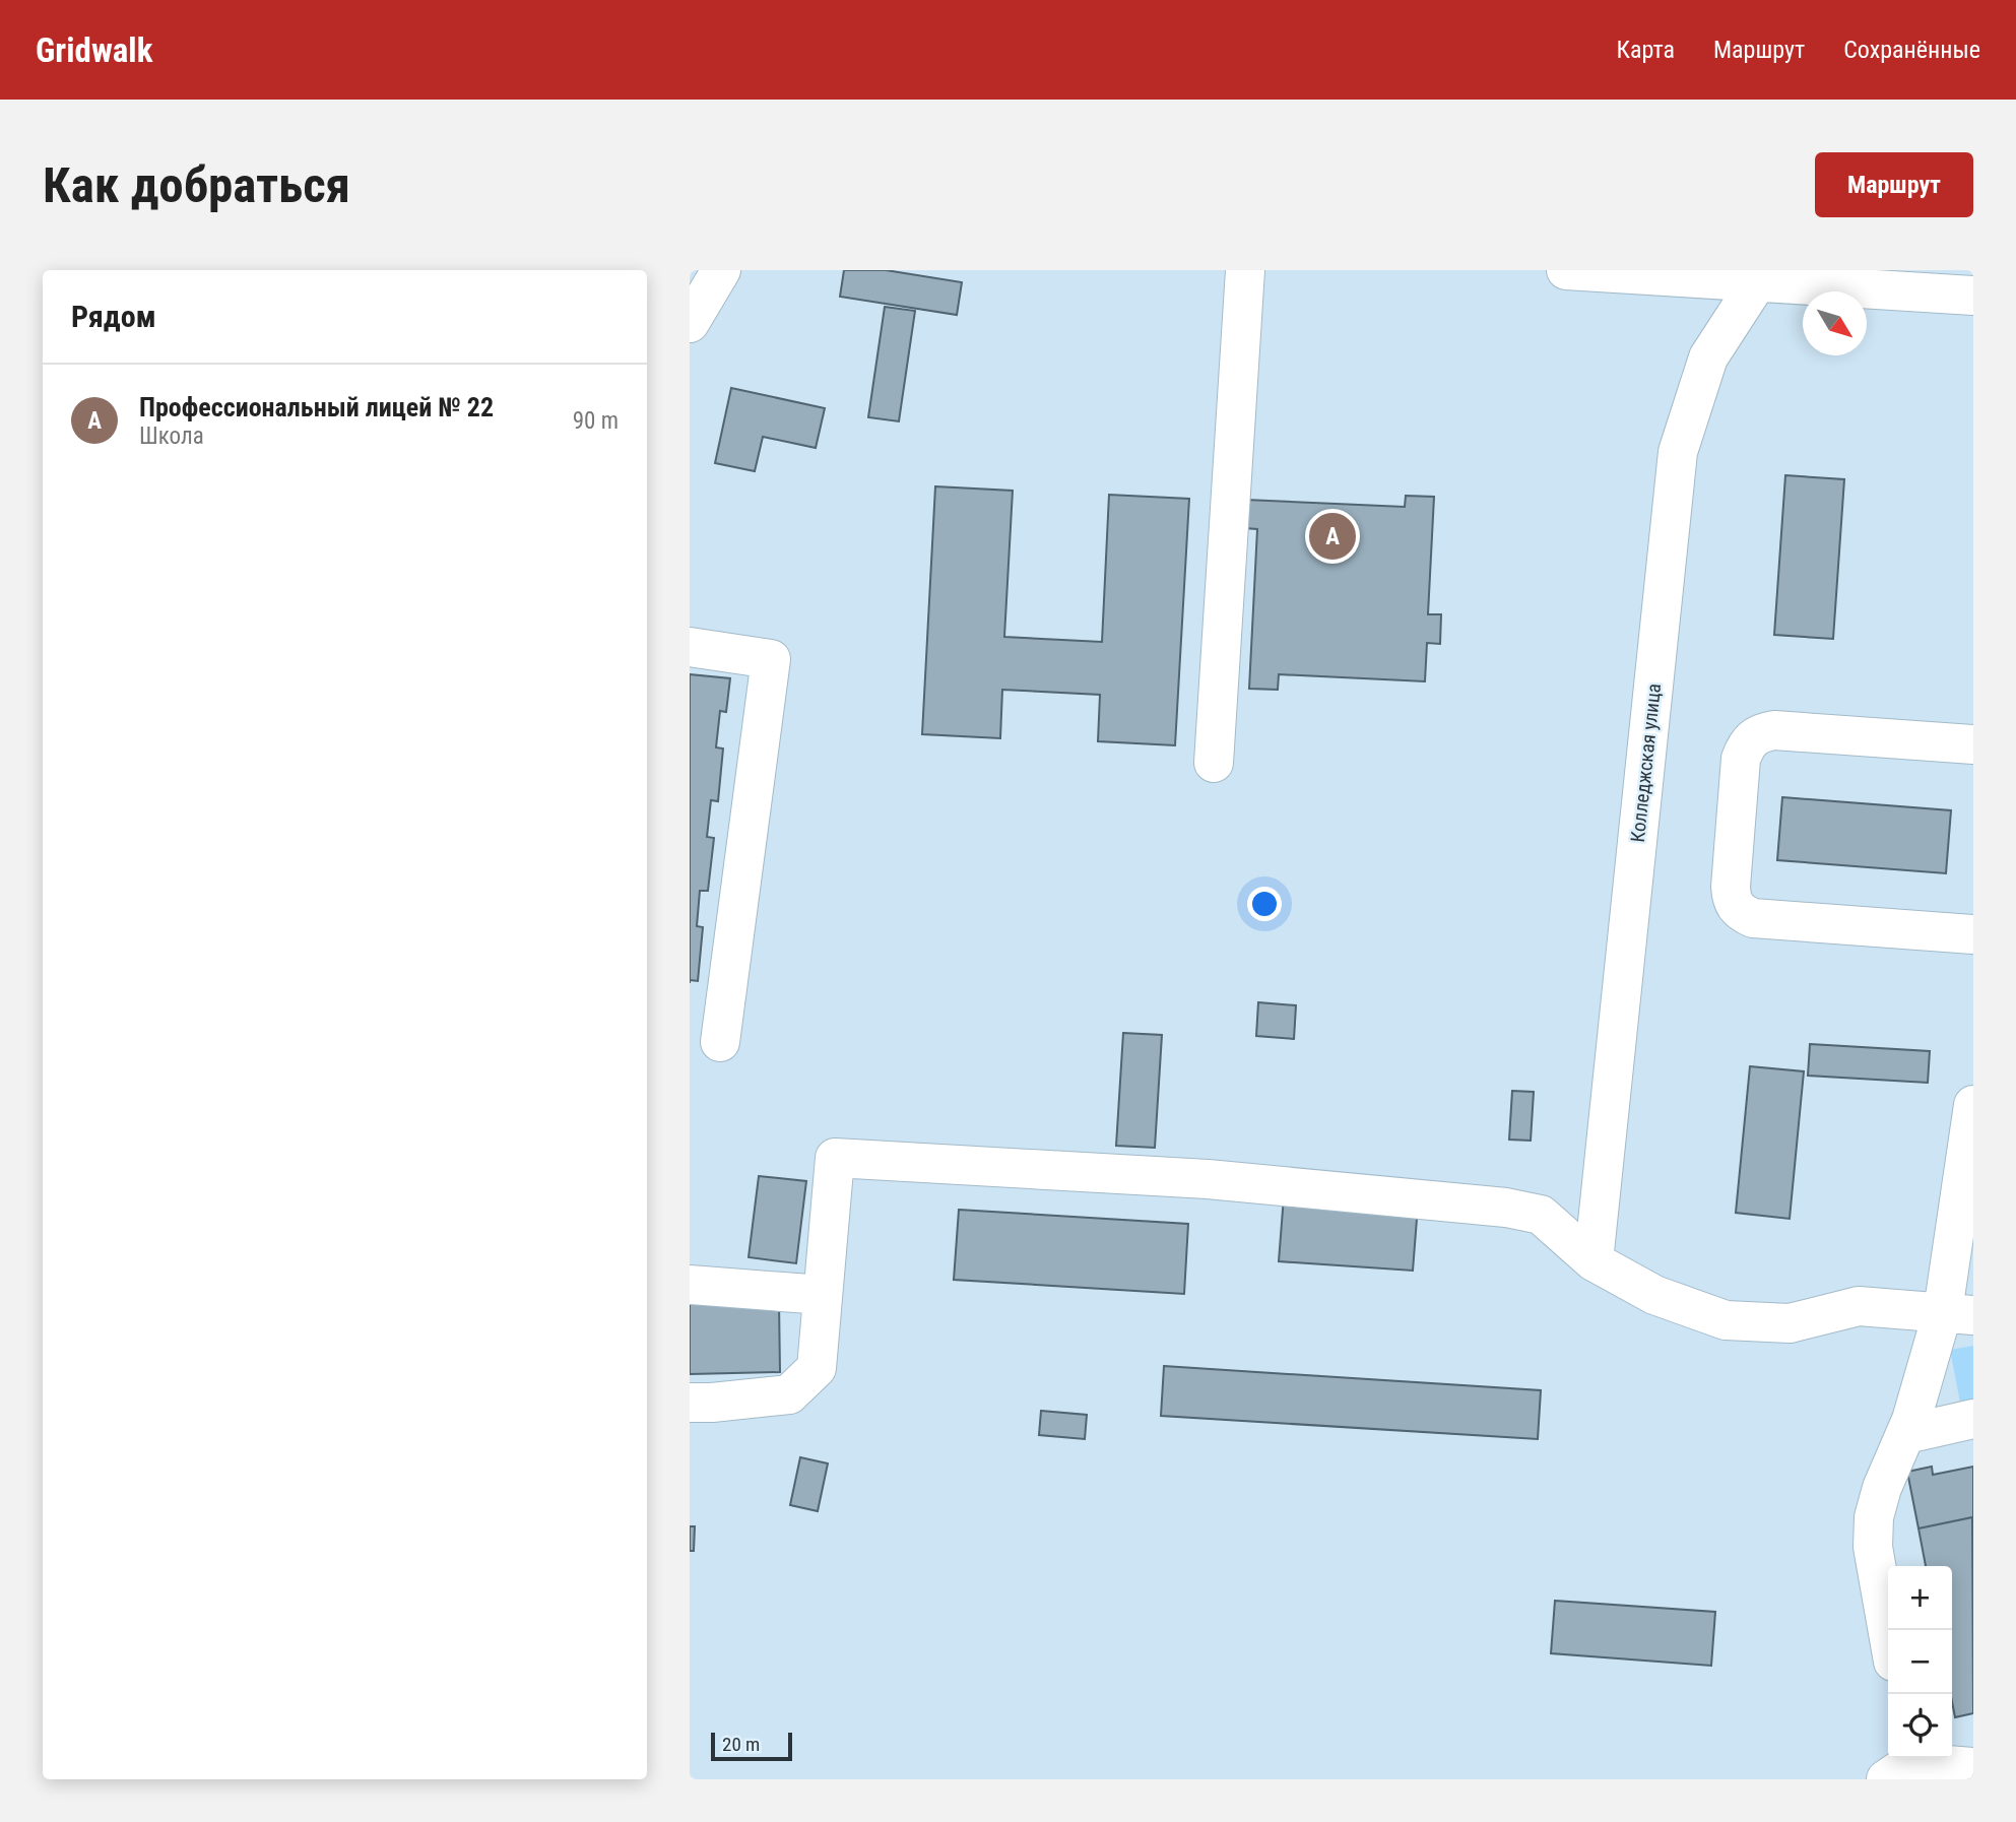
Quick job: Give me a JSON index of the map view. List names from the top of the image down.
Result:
{
  "streets": {
    "street": ["Колледжская улица"]
  },
  "scale_bar": "20 m",
  "north": "bottom right",
  "page": {
    "header": "Gridwalk",
    "nav": ["Карта", "Маршрут", "Сохранённые"],
    "buttons": "Маршрут",
    "title": "Как добраться",
    "heading": "Рядом",
    "list": [
      {
        "mark": "A",
        "name": "Профессиональный лицей № 22",
        "note": "Школа",
        "value": "90 m"
      }
    ],
    "pins": "A",
    "map_buttons": ["+", "−"],
    "scale": "20 m"
  }
}
